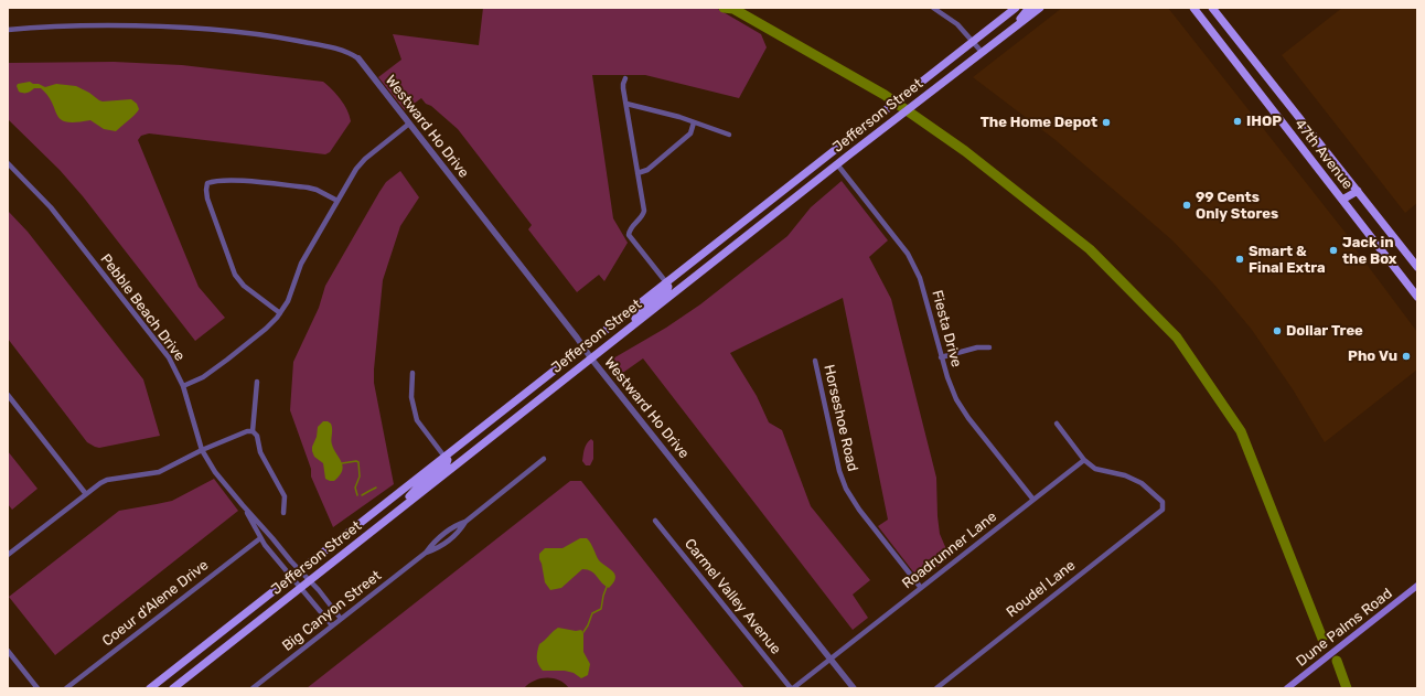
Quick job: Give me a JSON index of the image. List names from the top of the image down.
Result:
{
  "streets": {
    "main road": ["Jefferson Street", "47th Avenue", "Dune Palms Road"],
    "street": [
      "Westward Ho Drive",
      "Pebble Beach Drive",
      "Fiesta Drive",
      "Horseshoe Road",
      "Roadrunner Lane",
      "Roudel Lane",
      "Carmel Valley Avenue",
      "Coeur d'Alene Drive",
      "Big Canyon Street"
    ]
  },
  "crossings": [
    ["Jefferson Street", "Westward Ho Drive"],
    ["Jefferson Street", "Fiesta Drive"],
    ["Westward Ho Drive", "Roadrunner Lane"],
    ["Fiesta Drive", "Roadrunner Lane"],
    ["Horseshoe Road", "Roadrunner Lane"],
    ["Roadrunner Lane", "Roudel Lane"],
    ["Roadrunner Lane", "Carmel Valley Avenue"]
  ],
  "places": [
    "IHOP",
    "The Home Depot",
    "99 Cents Only Stores",
    "Jack in the Box",
    "Smart & Final Extra",
    "Dollar Tree",
    "Pho Vu"
  ]
}
